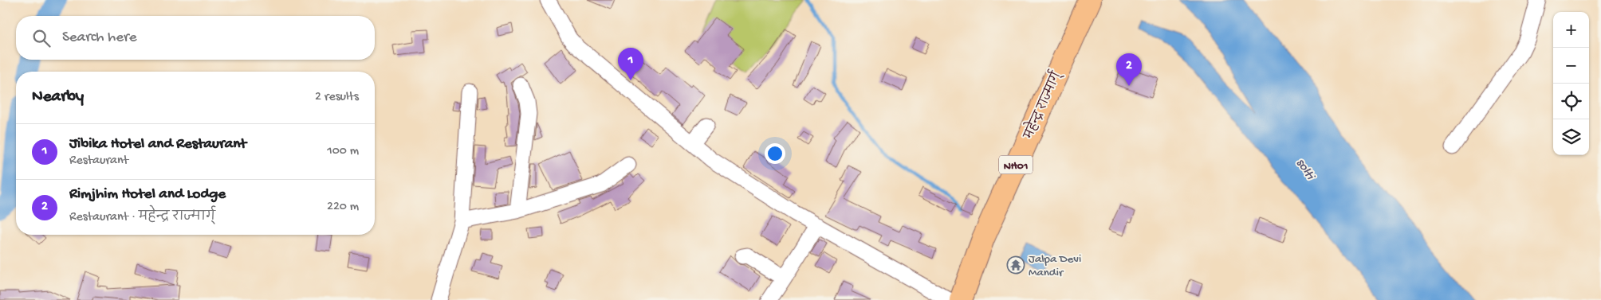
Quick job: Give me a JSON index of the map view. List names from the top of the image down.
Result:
{
  "streets": {
    "highway": ["महेन्द्र राज्मार्ग्", "NH01"]
  },
  "water": ["solti"],
  "places": {
    "temple": ["Jalpa Devi Mandir"]
  },
  "page": {
    "map_buttons": ["+", "−"],
    "search": "Search here",
    "pins": ["1", "2"],
    "heading": ["Nearby", "2 results"],
    "list": [
      {
        "mark": "1",
        "name": "Jibika Hotel and Restaurant",
        "note": "Restaurant",
        "value": "100 m"
      },
      {
        "mark": "2",
        "name": "Rimjhim Hotel and Lodge",
        "note": "Restaurant · महेन्द्र राज्मार्ग्",
        "value": "220 m"
      }
    ]
  }
}
